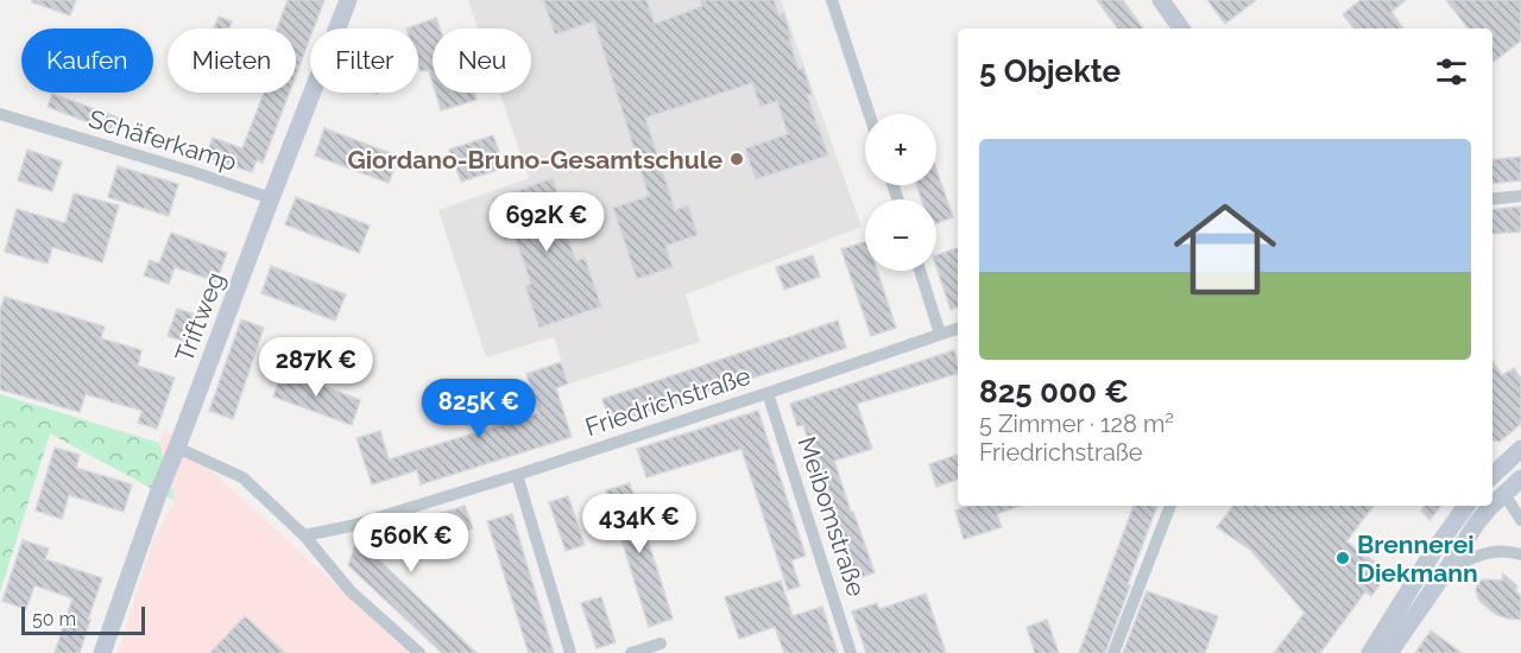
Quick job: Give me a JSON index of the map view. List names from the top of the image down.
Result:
{
  "streets": {
    "main road": ["Triftweg"],
    "street": ["Schäferkamp", "Friedrichstraße", "Meibomstraße"]
  },
  "crossings": [
    ["Schäferkamp", "Triftweg"],
    ["Friedrichstraße", "Meibomstraße"]
  ],
  "places": ["Giordano-Bruno-Gesamtschule", "Brennerei Diekmann"],
  "scale_bar": "50 m",
  "page": {
    "chip": [
      "Kaufen",
      "Mieten",
      "Filter",
      "Neu"
    ],
    "heading": "5 Objekte",
    "map_buttons": ["+", "−"],
    "list": [
      {
        "name": "825 000 €",
        "note": "5 Zimmer · 128 m² · Friedrichstraße"
      }
    ],
    "price": [
      "692K €",
      "287K €",
      "825K €",
      "434K €",
      "560K €"
    ],
    "scale": "50 m"
  }
}
